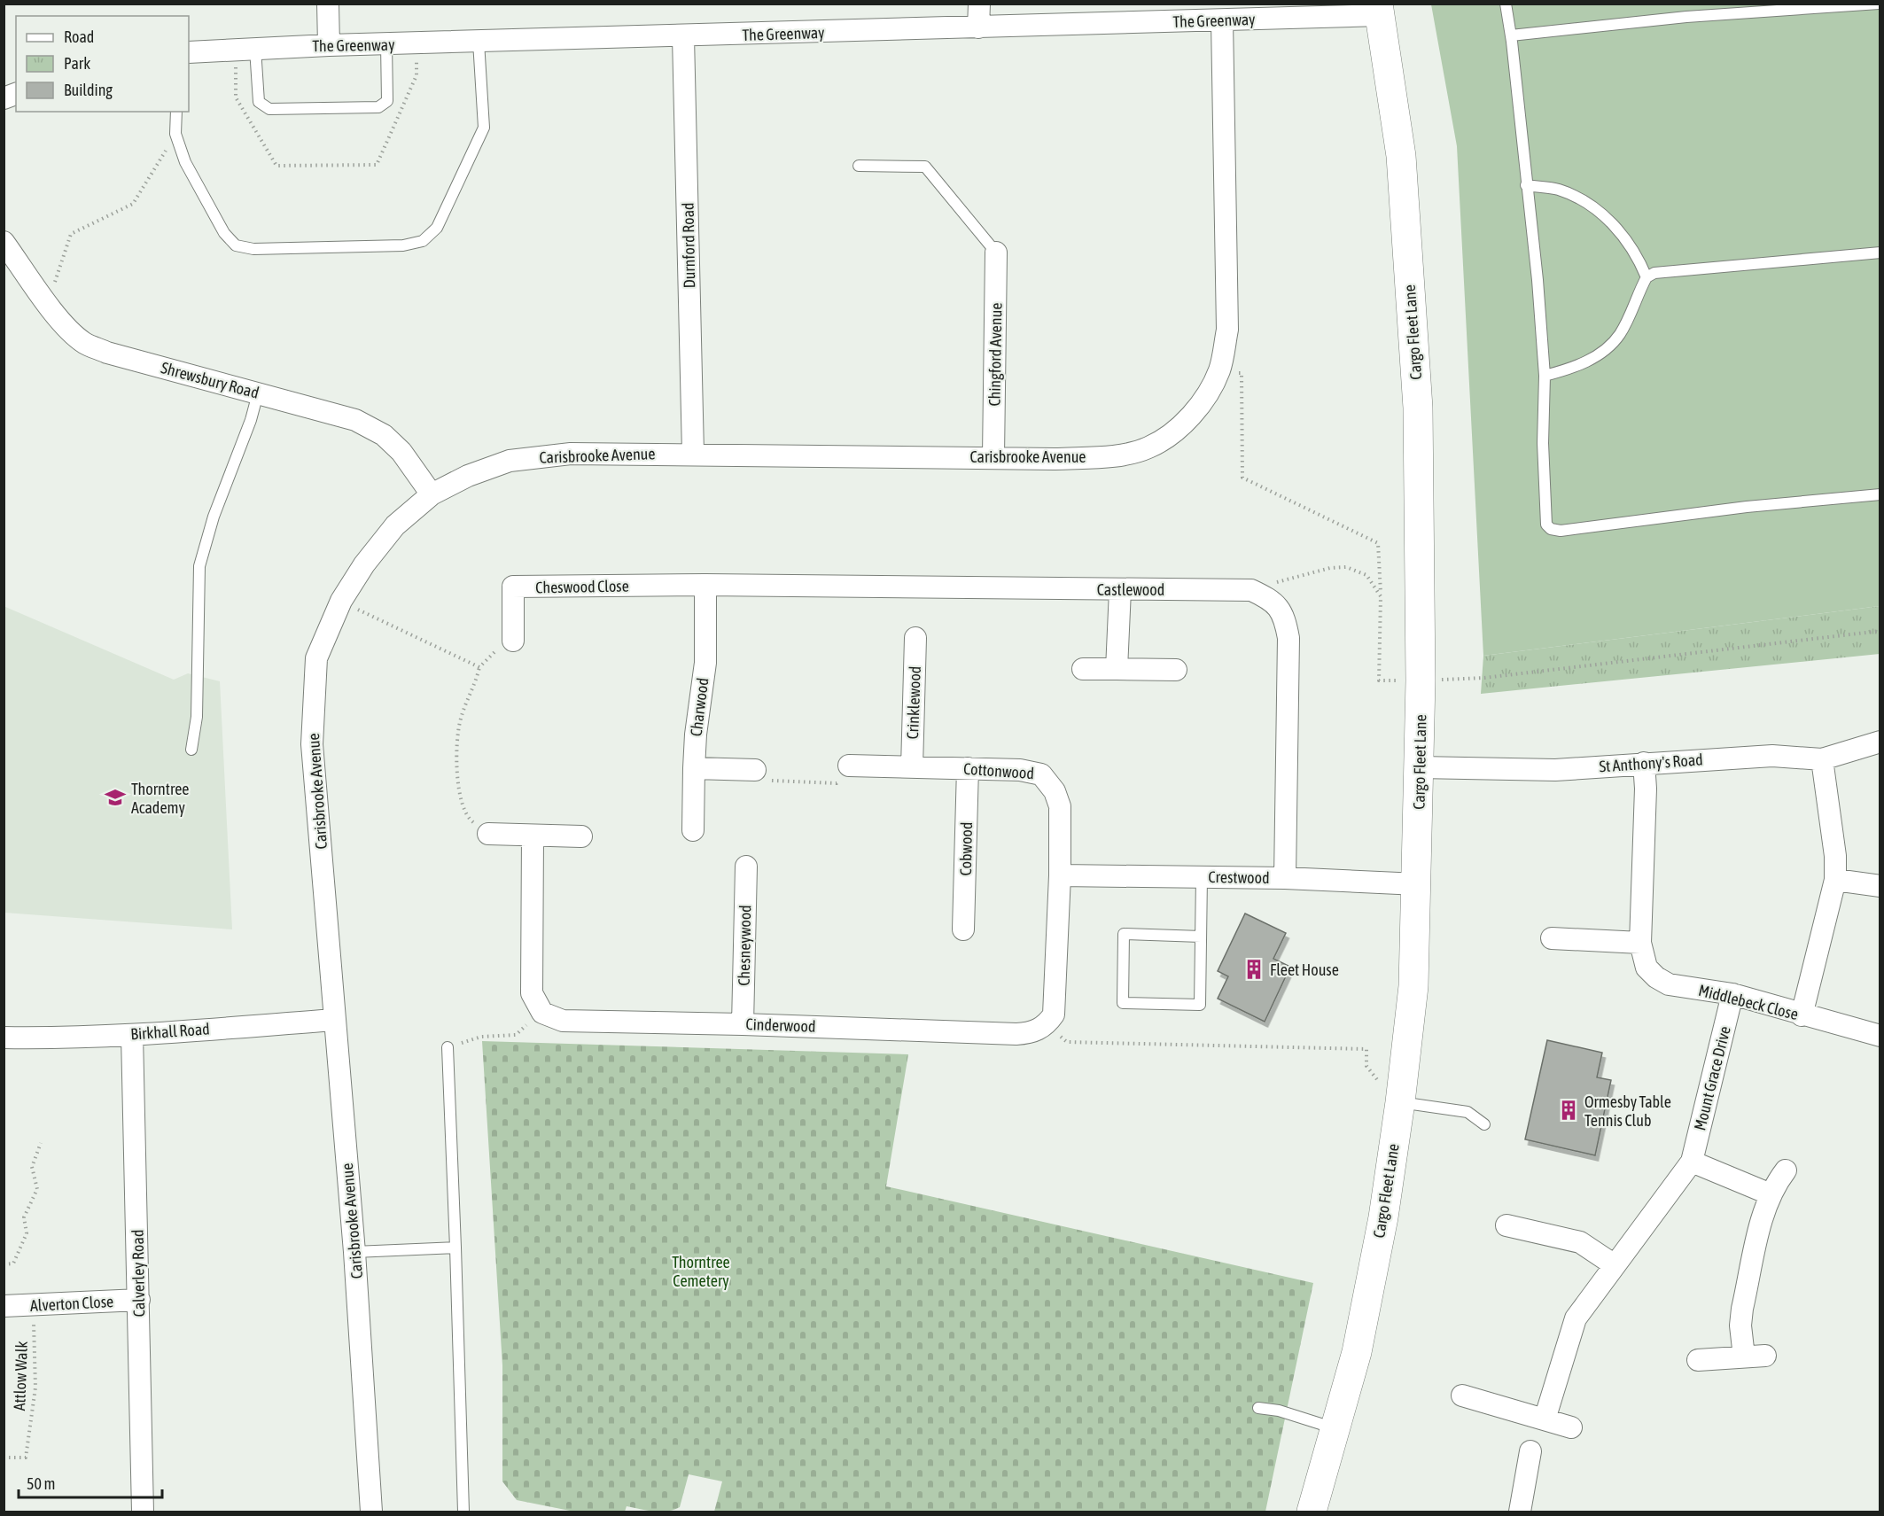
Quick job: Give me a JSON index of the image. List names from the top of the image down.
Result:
{
  "streets": {
    "main road": ["Cargo Fleet Lane"],
    "street": [
      "The Greenway",
      "Durnford Road",
      "Chingford Avenue",
      "Shrewsbury Road",
      "Carisbrooke Avenue",
      "Cheswood Close",
      "Castlewood",
      "Crinklewood",
      "Charwood",
      "St Anthony's Road",
      "Cottonwood",
      "Cobwood",
      "Crestwood",
      "Chesneywood",
      "Middlebeck Close",
      "Cinderwood",
      "Birkhall Road",
      "Mount Grace Drive",
      "Calverley Road",
      "Alverton Close"
    ],
    "path": ["Attlow Walk"]
  },
  "crossings": [
    ["The Greenway", "Durnford Road"],
    ["The Greenway", "Cargo Fleet Lane"],
    ["The Greenway", "Carisbrooke Avenue"],
    ["Durnford Road", "Carisbrooke Avenue"],
    ["Cargo Fleet Lane", "St Anthony's Road"],
    ["Cargo Fleet Lane", "Crestwood"],
    ["Chingford Avenue", "Carisbrooke Avenue"],
    ["Shrewsbury Road", "Carisbrooke Avenue"],
    ["Carisbrooke Avenue", "Birkhall Road"],
    ["Cheswood Close", "Castlewood"],
    ["Cheswood Close", "Charwood"],
    ["Castlewood", "Charwood"],
    ["Castlewood", "Crestwood"],
    ["Crinklewood", "Cottonwood"],
    ["St Anthony's Road", "Middlebeck Close"],
    ["Cottonwood", "Cobwood"],
    ["Cottonwood", "Crestwood"],
    ["Chesneywood", "Cinderwood"],
    ["Middlebeck Close", "Mount Grace Drive"],
    ["Birkhall Road", "Calverley Road"],
    ["Calverley Road", "Alverton Close"],
    ["Alverton Close", "Attlow Walk"]
  ],
  "parks": ["Thorntree Cemetery"],
  "places": {
    "school or university": ["Thorntree Academy"],
    "building": ["Fleet House", "Ormesby Table Tennis Club"]
  },
  "legend": ["Road", "Park", "Building"],
  "scale_bar": "50 m"
}
